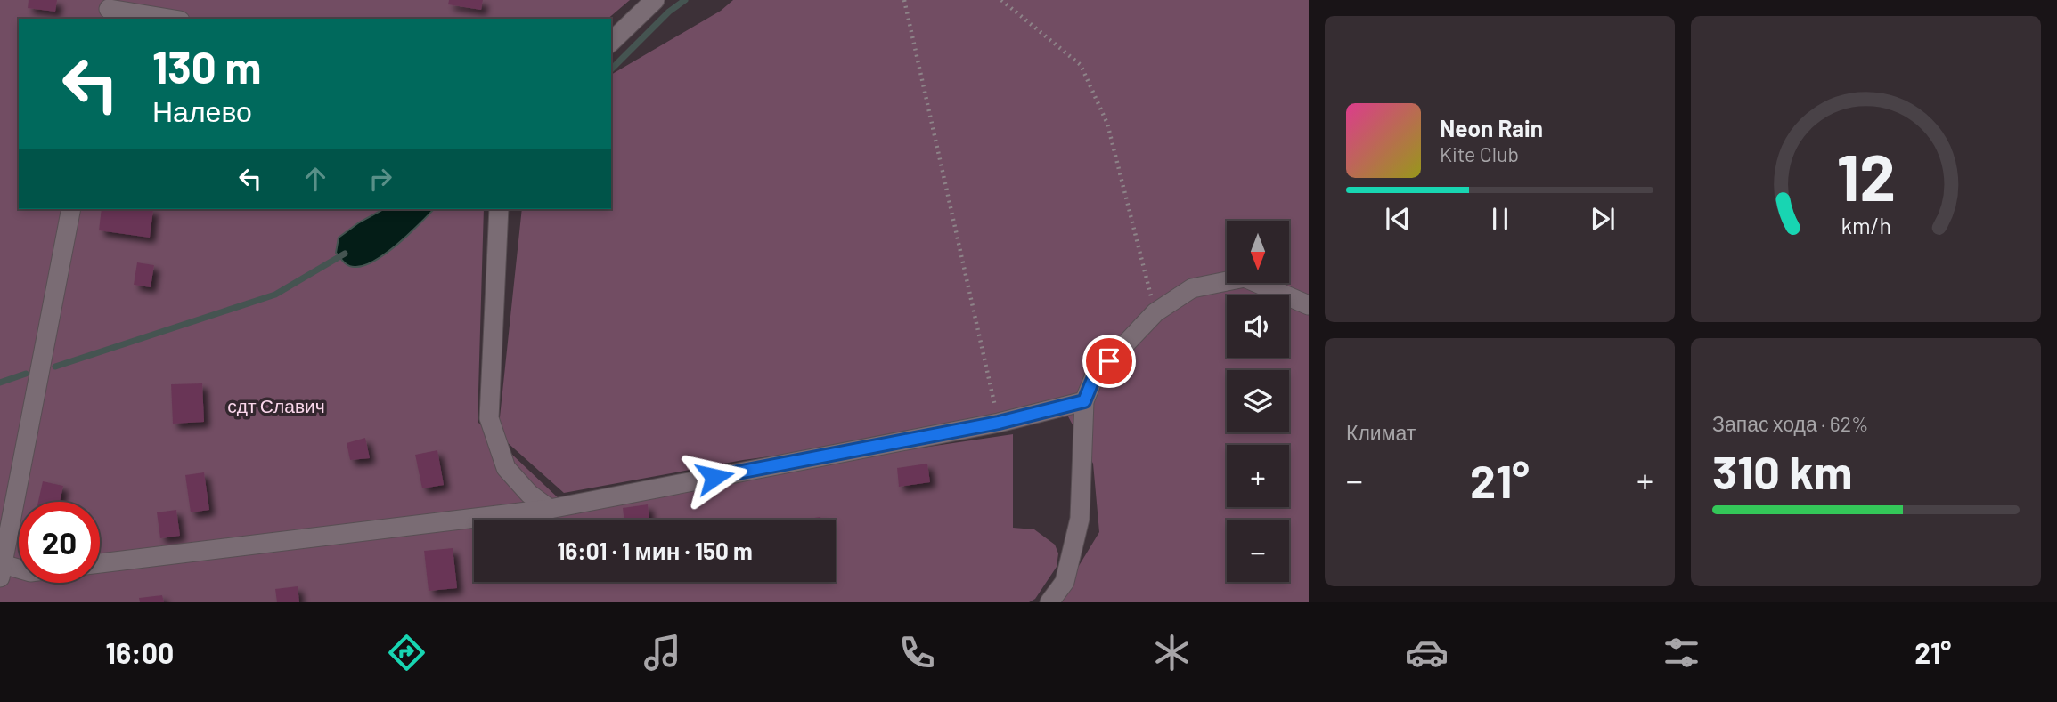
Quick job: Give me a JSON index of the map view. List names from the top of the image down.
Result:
{
  "parks": ["сдт Славич"],
  "north": "bottom",
  "page": {
    "turn": ["130 m", "Налево"],
    "song": ["Neon Rain", "Kite Club"],
    "map_buttons": ["+", "−"],
    "tile": [
      "Климат",
      ["Запас хода · 62%", "310 km"]
    ],
    "heat": ["−", "21°", "+"],
    "limit": "20",
    "trip": "16:01 · 1 мин · 150 m",
    "tabs": ["16:00", "21°"],
    "gauge": ["12", "km/h"]
  }
}
